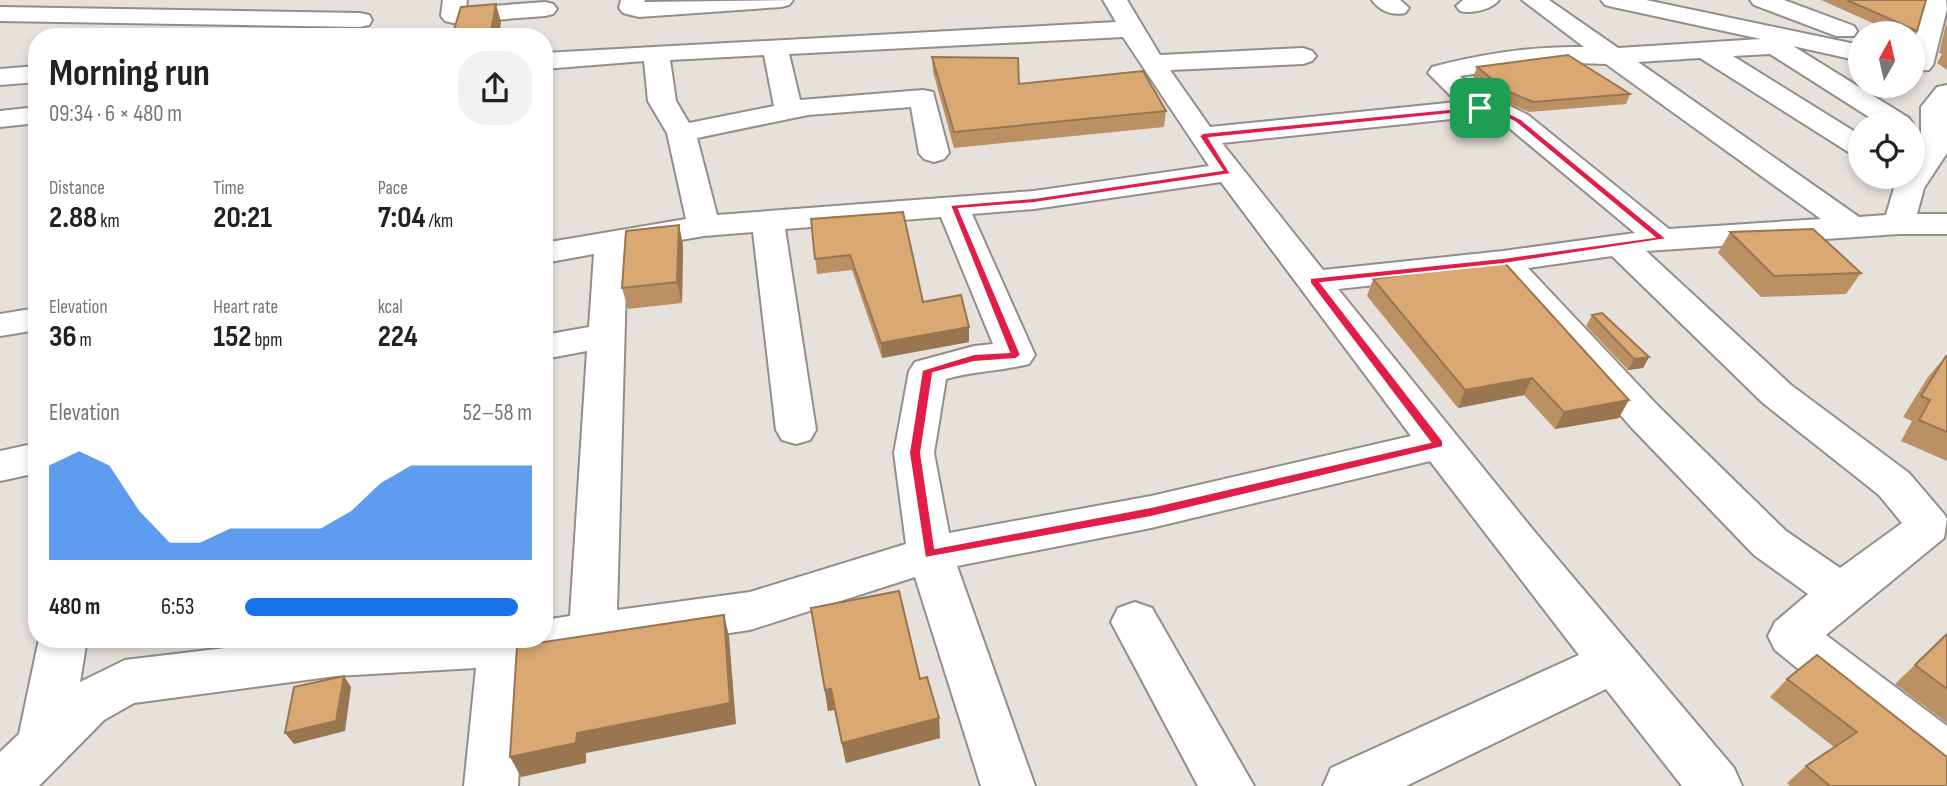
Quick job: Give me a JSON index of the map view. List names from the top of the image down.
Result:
{
  "north": "top",
  "page": {
    "heading": ["Morning run", "09:34 · 6 × 480 m"],
    "stats": [
      ["Distance", "2.88 km"],
      ["Time", "20:21"],
      ["Pace", "7:04 /km"],
      ["Elevation", "36 m"],
      ["Heart rate", "152 bpm"],
      ["kcal", "224"]
    ],
    "chart": ["Elevation", "52–58 m"],
    "list": [
      {
        "name": "480 m",
        "note": "6:53"
      }
    ]
  }
}
